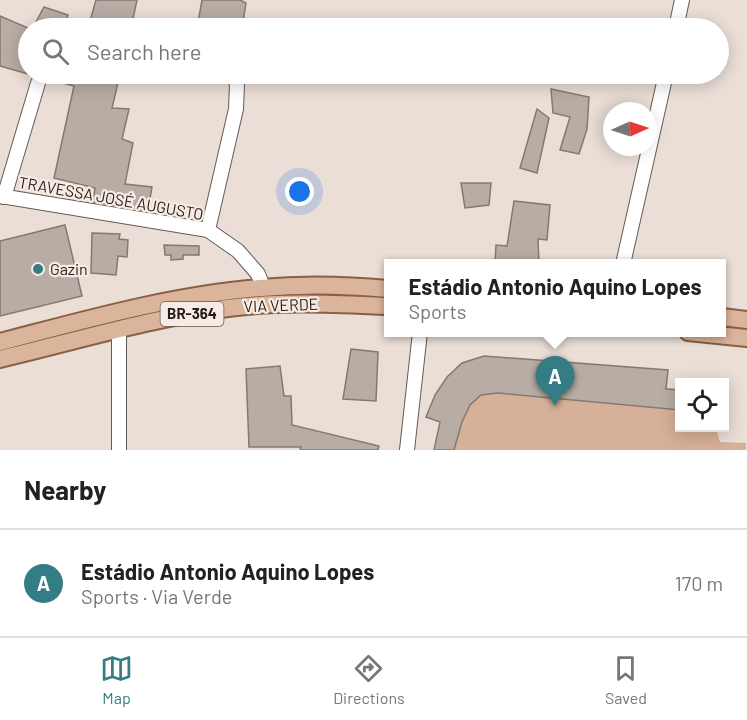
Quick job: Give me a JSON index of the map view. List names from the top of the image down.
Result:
{
  "streets": {
    "main road": ["VIA VERDE", "BR-364"],
    "street": ["TRAVESSA JOSÉ AUGUSTO"]
  },
  "crossings": [
    ["TRAVESSA JOSÉ AUGUSTO", "VIA VERDE"]
  ],
  "places": ["Gazin"],
  "north": "right",
  "page": {
    "search": "Search here",
    "popup": ["Estádio Antonio Aquino Lopes", "Sports"],
    "pins": "A",
    "heading": "Nearby",
    "list": [
      {
        "mark": "A",
        "name": "Estádio Antonio Aquino Lopes",
        "note": "Sports · Via Verde",
        "value": "170 m"
      }
    ],
    "nav": ["Map", "Directions", "Saved"]
  }
}
